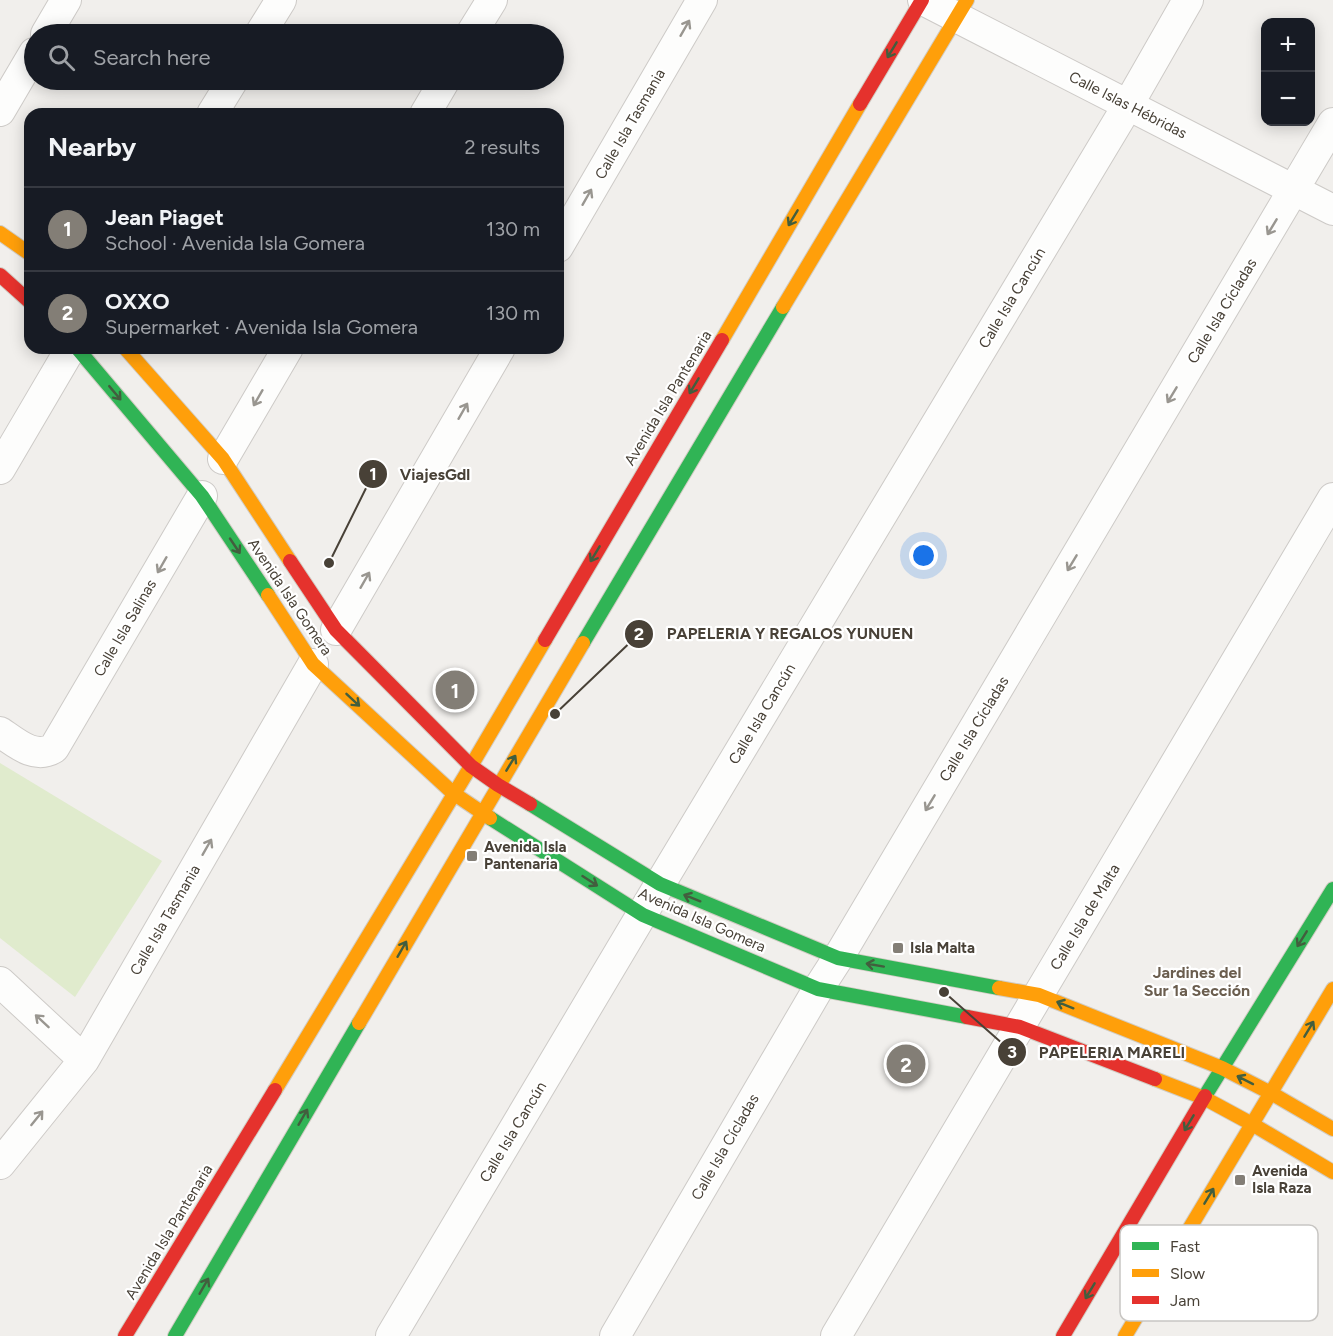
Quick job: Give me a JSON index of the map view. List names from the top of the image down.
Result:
{
  "streets": {
    "street": [
      "Calle Islas Hébridas",
      "Calle Isla Tasmania",
      "Calle Isla Cancún",
      "Calle Isla Cícladas",
      "Avenida Isla Pantenaria",
      "Avenida Isla Gomera",
      "Calle Isla Salinas",
      "Calle Isla de Malta"
    ]
  },
  "crossings": [
    ["Calle Islas Hébridas", "Calle Isla Cancún"],
    ["Calle Islas Hébridas", "Calle Isla Cícladas"],
    ["Calle Islas Hébridas", "Avenida Isla Pantenaria"],
    ["Calle Isla Tasmania", "Avenida Isla Gomera"],
    ["Calle Isla Cancún", "Avenida Isla Gomera"],
    ["Calle Isla Cícladas", "Avenida Isla Gomera"],
    ["Avenida Isla Pantenaria", "Avenida Isla Gomera"],
    ["Avenida Isla Gomera", "Calle Isla Salinas"],
    ["Avenida Isla Gomera", "Calle Isla de Malta"]
  ],
  "one_way": ["Calle Isla Cícladas"],
  "districts": ["Jardines del Sur 1a Sección"],
  "places": {
    "other": ["ViajesGdl", "PAPELERIA Y REGALOS YUNUEN", "PAPELERIA MARELI"],
    "transit": ["Avenida Isla Pantenaria", "Isla Malta", "Avenida Isla Raza"]
  },
  "legend": ["Fast", "Slow", "Jam"],
  "page": {
    "map_buttons": ["+", "−"],
    "search": "Search here",
    "heading": ["Nearby", "2 results"],
    "list": [
      {
        "mark": "1",
        "name": "Jean Piaget",
        "note": "School · Avenida Isla Gomera",
        "value": "130 m"
      },
      {
        "mark": "2",
        "name": "OXXO",
        "note": "Supermarket · Avenida Isla Gomera",
        "value": "130 m"
      }
    ],
    "pins": ["1", "2"]
  }
}
